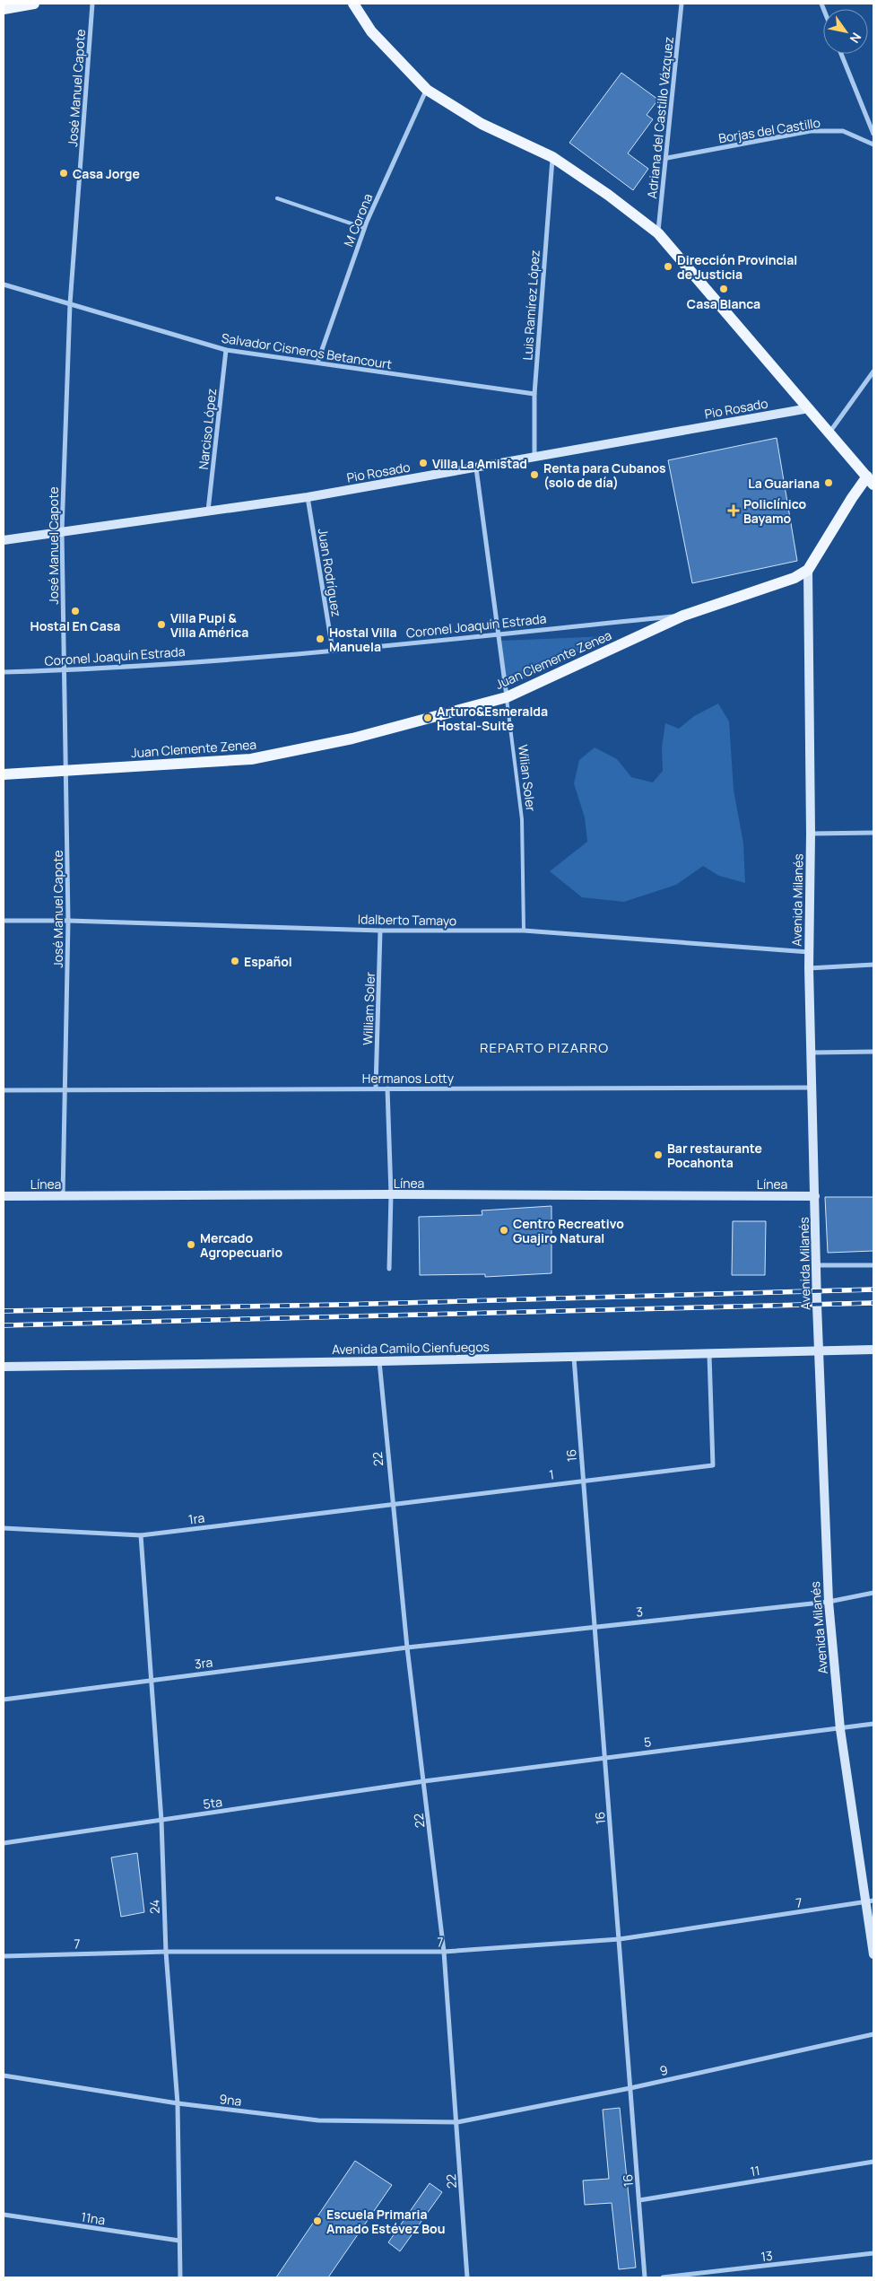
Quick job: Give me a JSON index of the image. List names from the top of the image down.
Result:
{
  "streets": {
    "main road": ["Juan Clemente Zenea"],
    "street": [
      "José Manuel Capote",
      "Adriana del Castillo Vázquez",
      "Borjas del Castillo",
      "M Corona",
      "Luis Ramírez López",
      "Salvador Cisneros Betancourt",
      "Pio Rosado",
      "Narciso López",
      "Juan Rodríguez",
      "Coronel Joaquín Estrada",
      "Wilian Soler",
      "Avenida Milanés",
      "Idalberto Tamayo",
      "William Soler",
      "Hermanos Lotty",
      "Línea",
      "Avenida Camilo Cienfuegos",
      "16",
      "22",
      "1",
      "1ra",
      "3",
      "3ra",
      "5",
      "5ta",
      "7",
      "24",
      "9",
      "9na",
      "11",
      "11na",
      "13"
    ]
  },
  "crossings": [
    ["José Manuel Capote", "Salvador Cisneros Betancourt"],
    ["José Manuel Capote", "Pio Rosado"],
    ["José Manuel Capote", "Coronel Joaquín Estrada"],
    ["José Manuel Capote", "Juan Clemente Zenea"],
    ["José Manuel Capote", "Idalberto Tamayo"],
    ["José Manuel Capote", "Hermanos Lotty"],
    ["José Manuel Capote", "Línea"],
    ["Adriana del Castillo Vázquez", "Borjas del Castillo"],
    ["M Corona", "Salvador Cisneros Betancourt"],
    ["Luis Ramírez López", "Salvador Cisneros Betancourt"],
    ["Luis Ramírez López", "Pio Rosado"],
    ["Salvador Cisneros Betancourt", "Narciso López"],
    ["Pio Rosado", "Narciso López"],
    ["Pio Rosado", "Juan Rodríguez"],
    ["Pio Rosado", "Wilian Soler"],
    ["Juan Rodríguez", "Coronel Joaquín Estrada"],
    ["Coronel Joaquín Estrada", "Juan Clemente Zenea"],
    ["Coronel Joaquín Estrada", "Wilian Soler"],
    ["Juan Clemente Zenea", "Wilian Soler"],
    ["Juan Clemente Zenea", "Avenida Milanés"],
    ["Wilian Soler", "Idalberto Tamayo"],
    ["Avenida Milanés", "Idalberto Tamayo"],
    ["Avenida Milanés", "Hermanos Lotty"],
    ["Avenida Milanés", "Línea"],
    ["Avenida Milanés", "Avenida Camilo Cienfuegos"],
    ["Avenida Milanés", "3"],
    ["Avenida Milanés", "5"],
    ["Avenida Milanés", "7"],
    ["Idalberto Tamayo", "William Soler"],
    ["William Soler", "Hermanos Lotty"],
    ["Avenida Camilo Cienfuegos", "16"],
    ["Avenida Camilo Cienfuegos", "22"],
    ["Avenida Camilo Cienfuegos", "1"],
    ["16", "1"],
    ["16", "3"],
    ["16", "5"],
    ["16", "7"],
    ["16", "9"],
    ["16", "11"],
    ["22", "1"],
    ["22", "1ra"],
    ["22", "3"],
    ["22", "3ra"],
    ["22", "5"],
    ["22", "5ta"],
    ["22", "7"],
    ["22", "9"],
    ["22", "9na"],
    ["1", "1ra"],
    ["1ra", "24"],
    ["3", "3ra"],
    ["3ra", "24"],
    ["5", "5ta"],
    ["5ta", "24"],
    ["7", "24"],
    ["24", "9na"],
    ["24", "11na"],
    ["9", "9na"]
  ],
  "districts": ["REPARTO PIZARRO"],
  "places": {
    "other": [
      "Casa Jorge",
      "Dirección Provincial de Justicia",
      "Casa Blanca",
      "Villa La Amistad",
      "Renta para Cubanos (solo de día)",
      "La Guariana",
      "Hostal En Casa",
      "Villa Pupi & Villa América",
      "Hostal Villa Manuela",
      "Arturo&Esmeralda Hostal-Suite",
      "Español",
      "Bar restaurante Pocahonta",
      "Centro Recreativo Guajiro Natural",
      "Mercado Agropecuario",
      "Escuela Primaria Amado Estévez Bou"
    ],
    "health": ["Policlínico Bayamo"]
  },
  "north": "bottom right"
}
